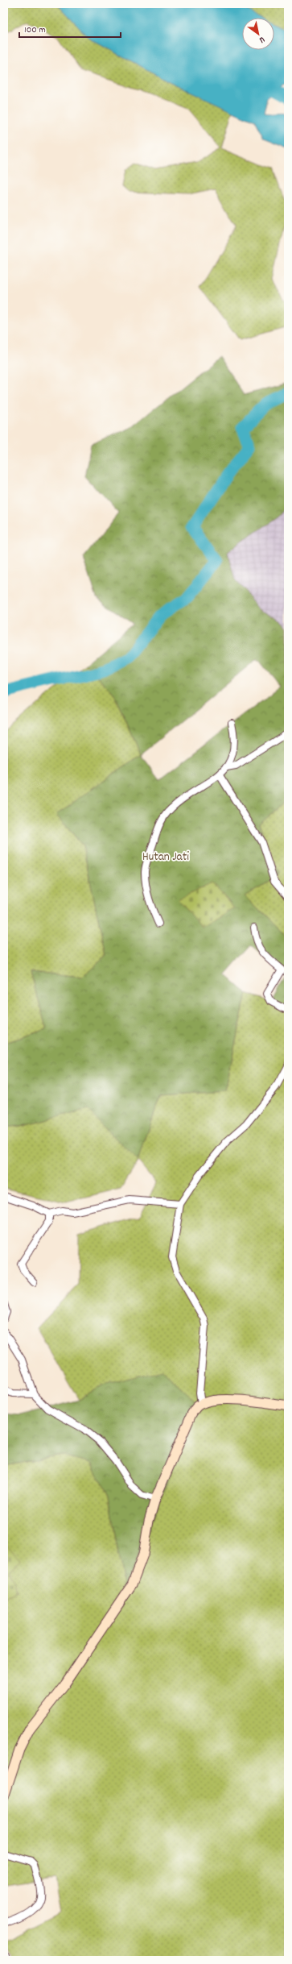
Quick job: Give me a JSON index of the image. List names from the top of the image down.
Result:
{
  "parks": ["Hutan Jati"],
  "scale_bar": "100 m",
  "north": "bottom right"
}
